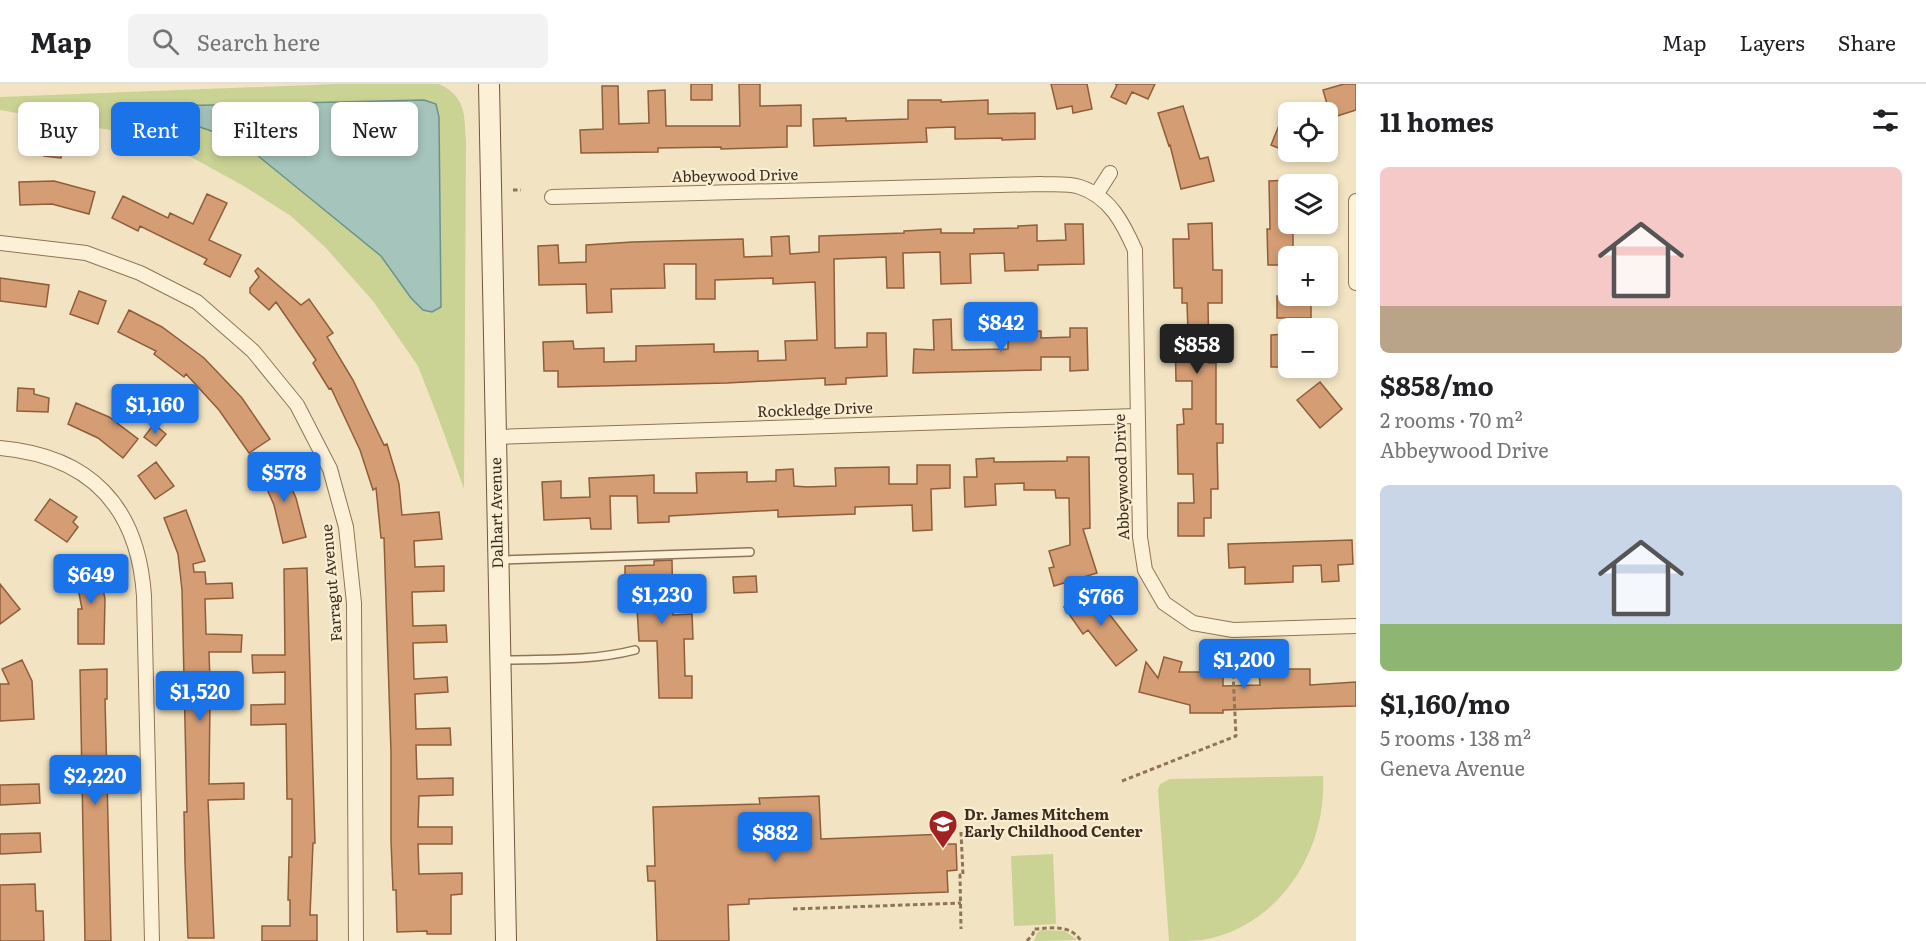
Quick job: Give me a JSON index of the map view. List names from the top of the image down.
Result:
{
  "streets": {
    "main road": ["Dalhart Avenue"],
    "street": ["Abbeywood Drive", "Rockledge Drive", "Farragut Avenue"]
  },
  "crossings": [
    ["Abbeywood Drive", "Rockledge Drive"],
    ["Rockledge Drive", "Dalhart Avenue"]
  ],
  "places": {
    "school or university": ["Dr. James Mitchem Early Childhood Center"]
  },
  "page": {
    "header": "Map",
    "search": "Search here",
    "nav": ["Map", "Layers", "Share"],
    "heading": "11 homes",
    "map_buttons": ["+", "−"],
    "chip": [
      "Buy",
      "Rent",
      "Filters",
      "New"
    ],
    "list": [
      {
        "name": "$858/mo",
        "note": "2 rooms · 70 m² · Abbeywood Drive"
      },
      {
        "name": "$1,160/mo",
        "note": "5 rooms · 138 m² · Geneva Avenue"
      }
    ],
    "price": [
      "$842",
      "$858",
      "$1,160",
      "$578",
      "$649",
      "$1,230",
      "$766",
      "$1,200",
      "$1,520",
      "$2,220",
      "$882"
    ]
  }
}
